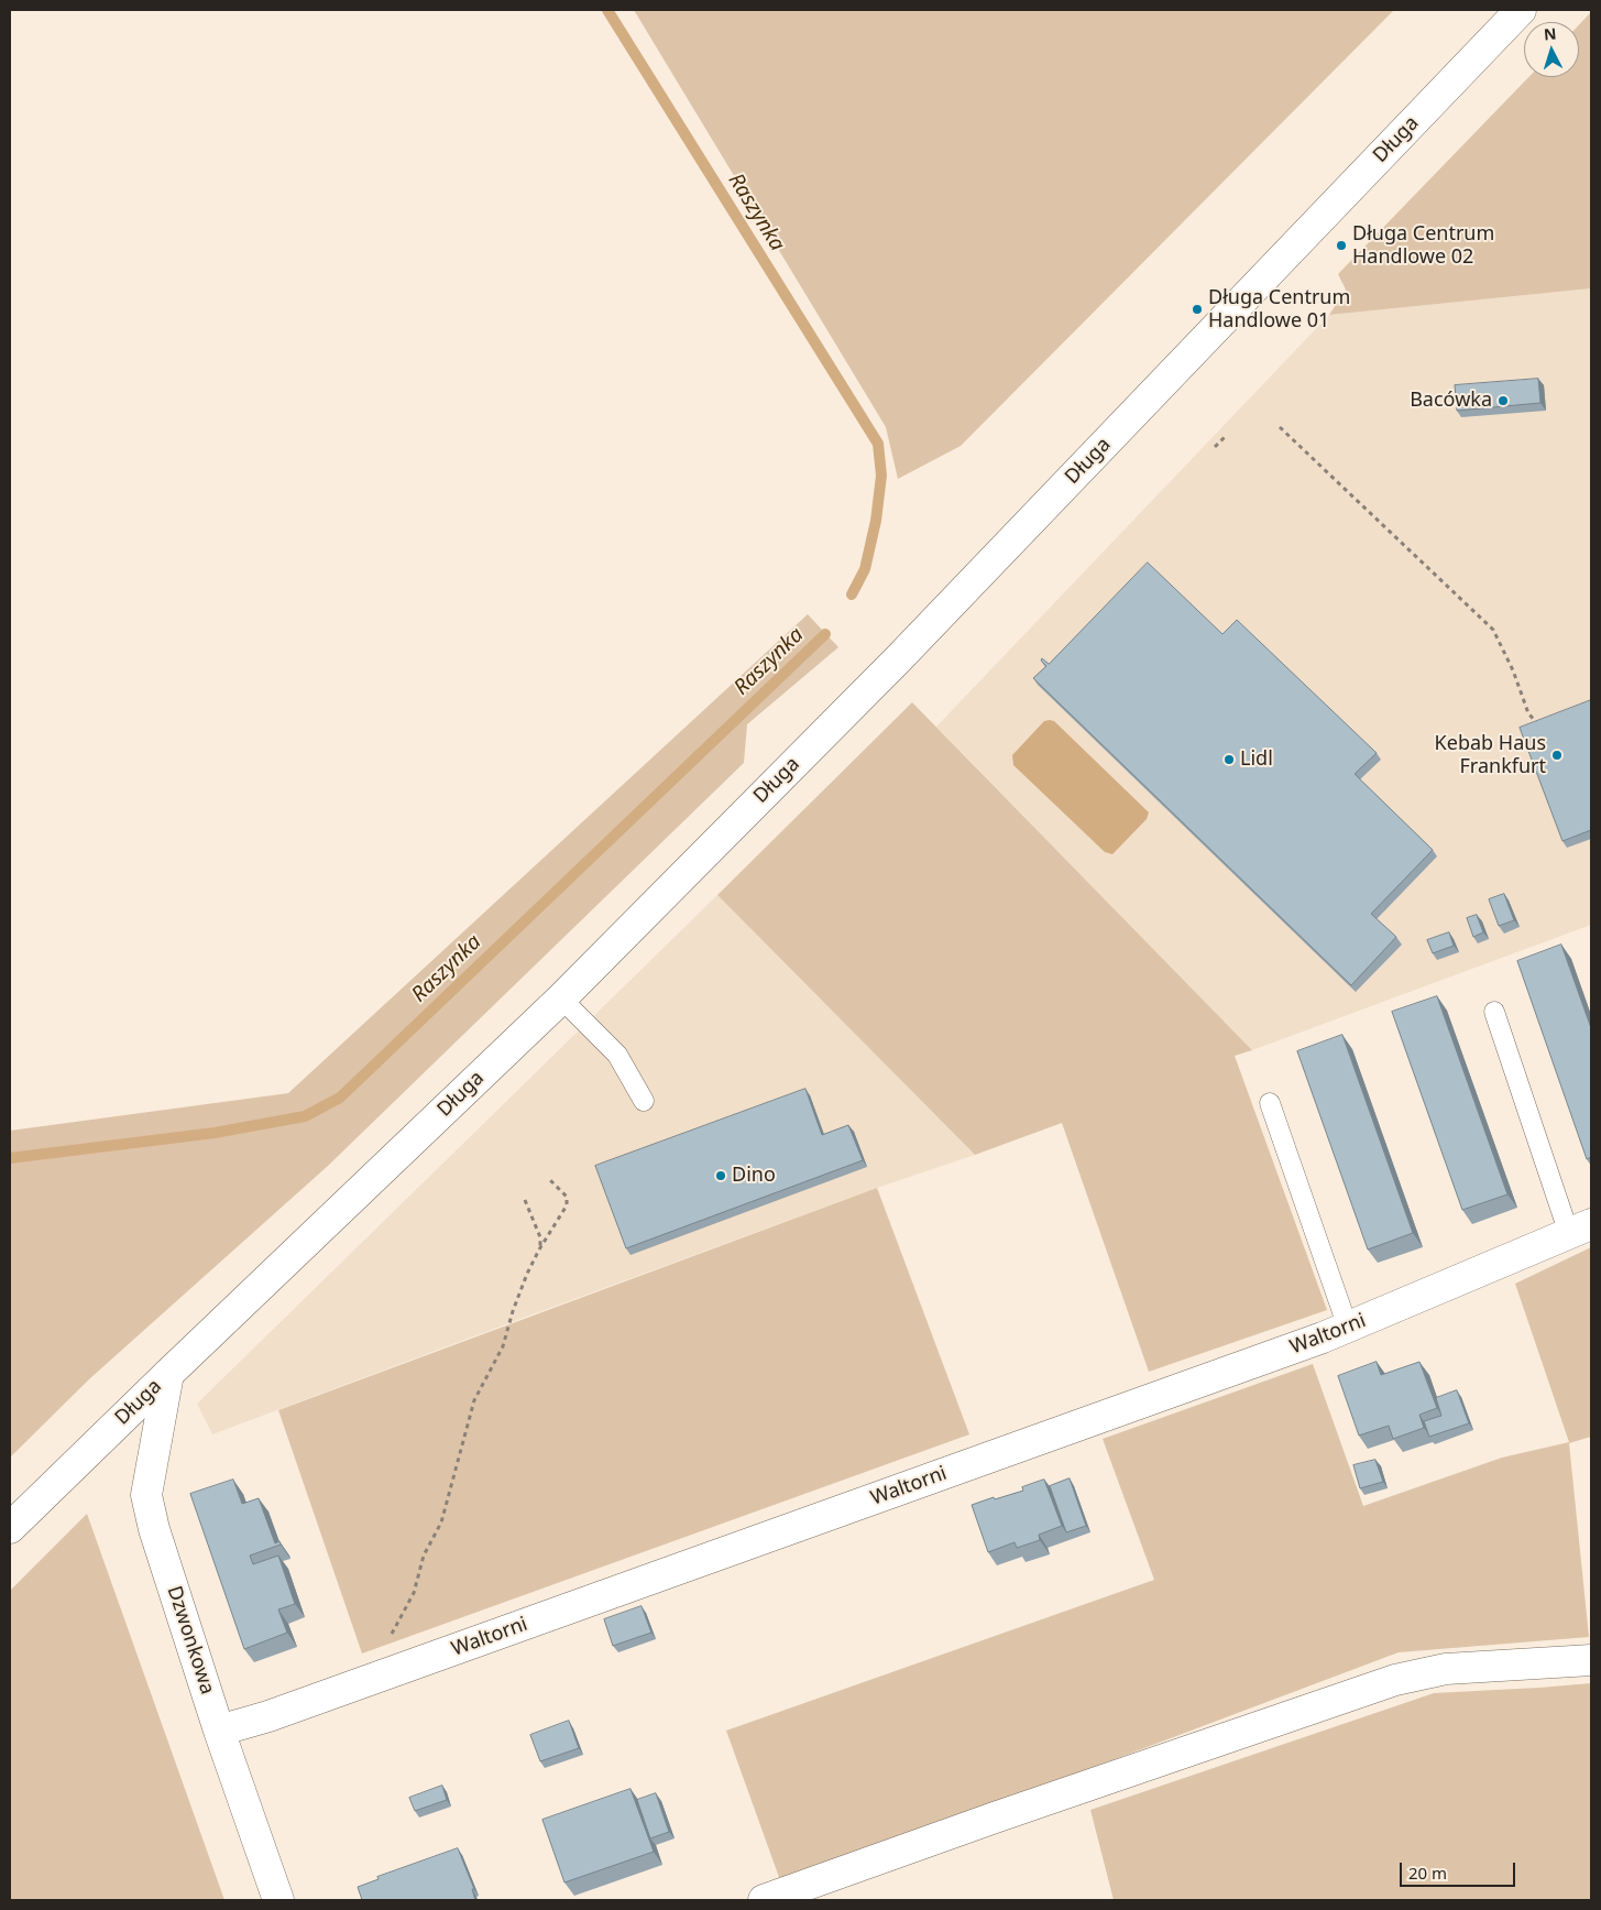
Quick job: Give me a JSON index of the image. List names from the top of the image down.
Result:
{
  "streets": {
    "street": ["Długa", "Waltorni", "Dzwonkowa"]
  },
  "crossings": [
    ["Długa", "Dzwonkowa"],
    ["Waltorni", "Dzwonkowa"]
  ],
  "water": ["Raszynka"],
  "places": [
    "Długa Centrum Handlowe 02",
    "Długa Centrum Handlowe 01",
    "Bacówka",
    "Kebab Haus Frankfurt",
    "Lidl",
    "Dino"
  ],
  "scale_bar": "20 m",
  "north": "top"
}
